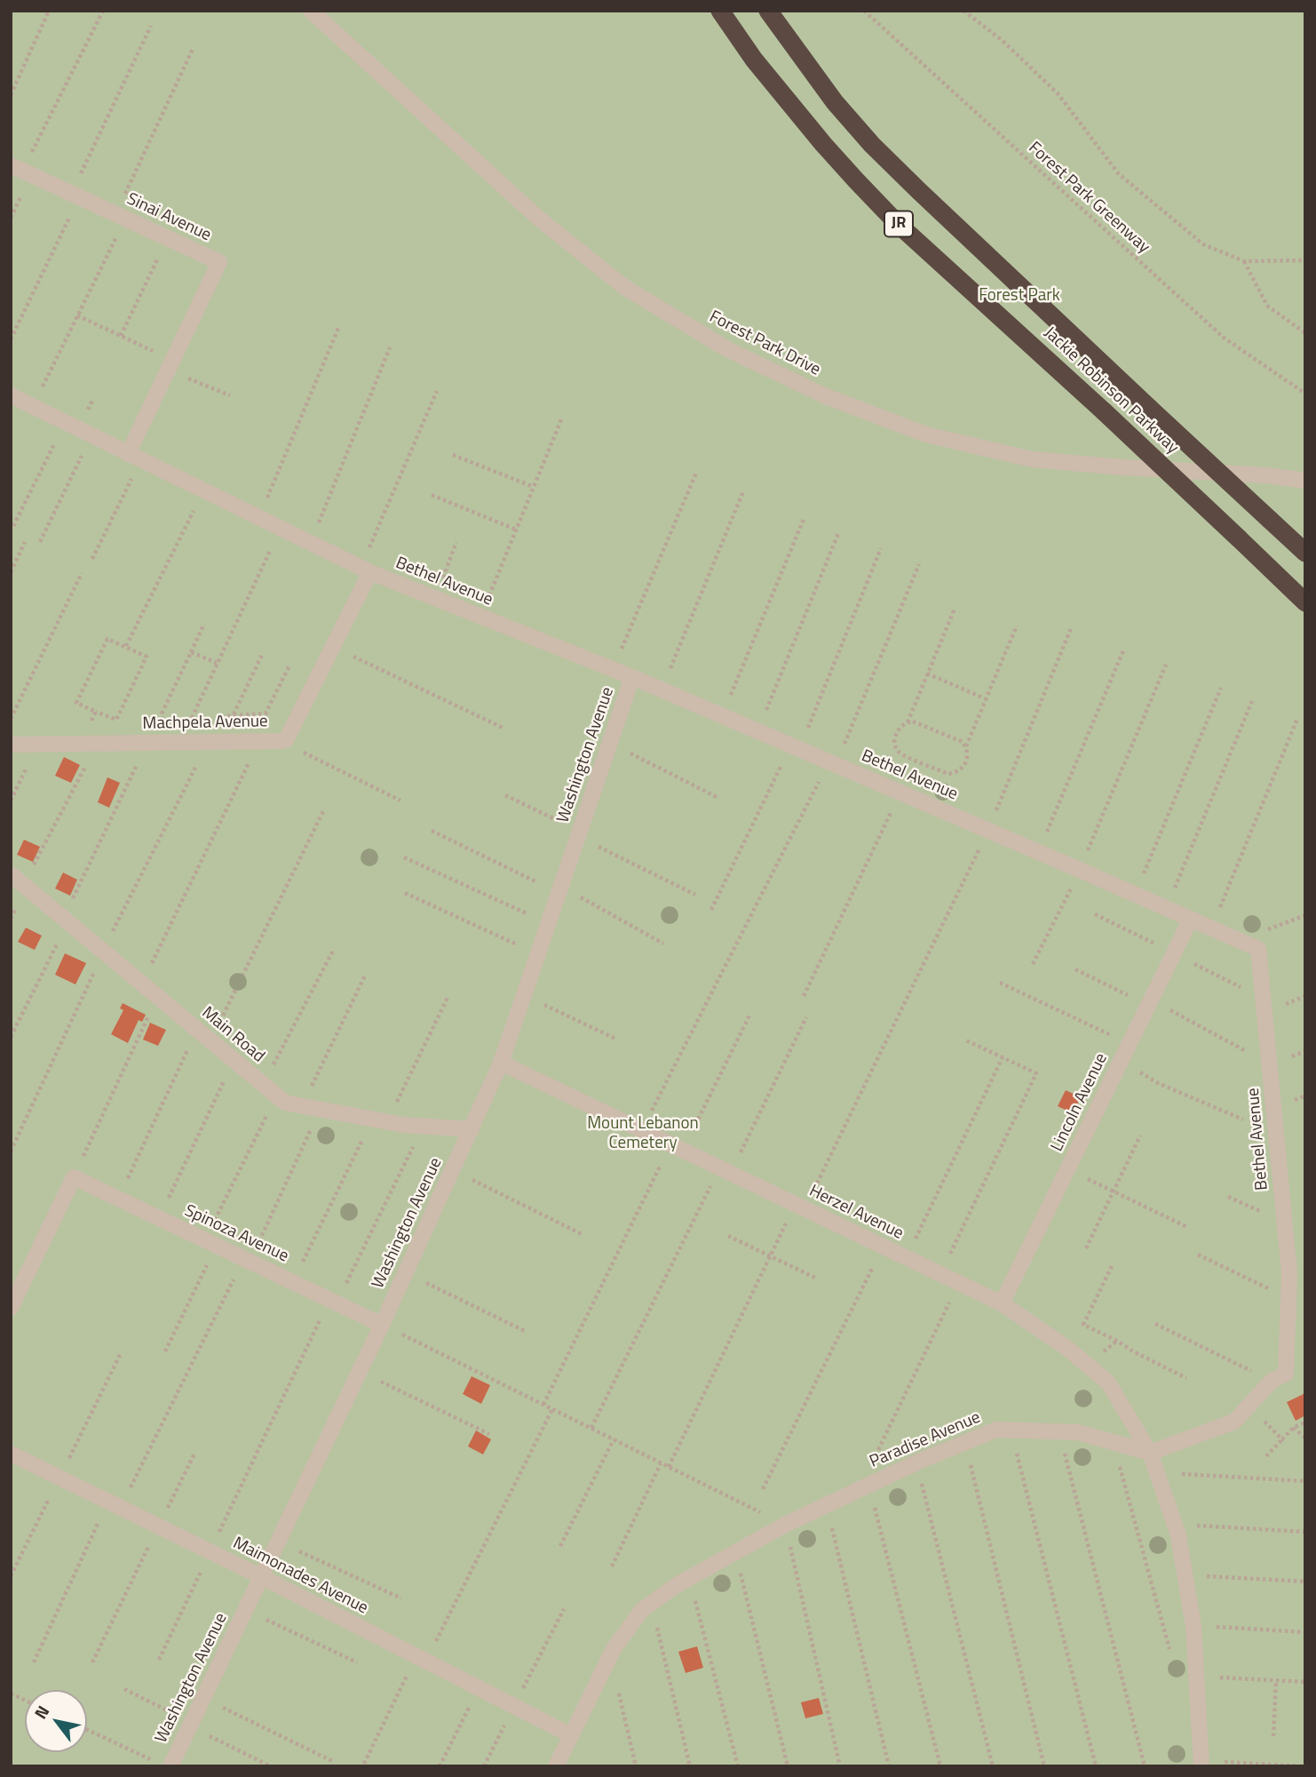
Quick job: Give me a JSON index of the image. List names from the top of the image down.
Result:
{
  "streets": {
    "highway": ["JR", "Jackie Robinson Parkway"],
    "street": [
      "Sinai Avenue",
      "Forest Park Drive",
      "Bethel Avenue",
      "Machpela Avenue",
      "Washington Avenue",
      "Main Road",
      "Lincoln Avenue",
      "Herzel Avenue",
      "Spinoza Avenue",
      "Paradise Avenue",
      "Maimonades Avenue"
    ],
    "path": ["Forest Park Greenway"]
  },
  "crossings": [
    ["Sinai Avenue", "Bethel Avenue"],
    ["Bethel Avenue", "Machpela Avenue"],
    ["Bethel Avenue", "Washington Avenue"],
    ["Bethel Avenue", "Lincoln Avenue"],
    ["Bethel Avenue", "Herzel Avenue"],
    ["Bethel Avenue", "Paradise Avenue"],
    ["Washington Avenue", "Main Road"],
    ["Washington Avenue", "Herzel Avenue"],
    ["Washington Avenue", "Spinoza Avenue"],
    ["Washington Avenue", "Maimonades Avenue"],
    ["Lincoln Avenue", "Herzel Avenue"],
    ["Herzel Avenue", "Paradise Avenue"],
    ["Paradise Avenue", "Maimonades Avenue"]
  ],
  "parks": ["Forest Park", "Mount Lebanon Cemetery"],
  "north": "top left"
}
